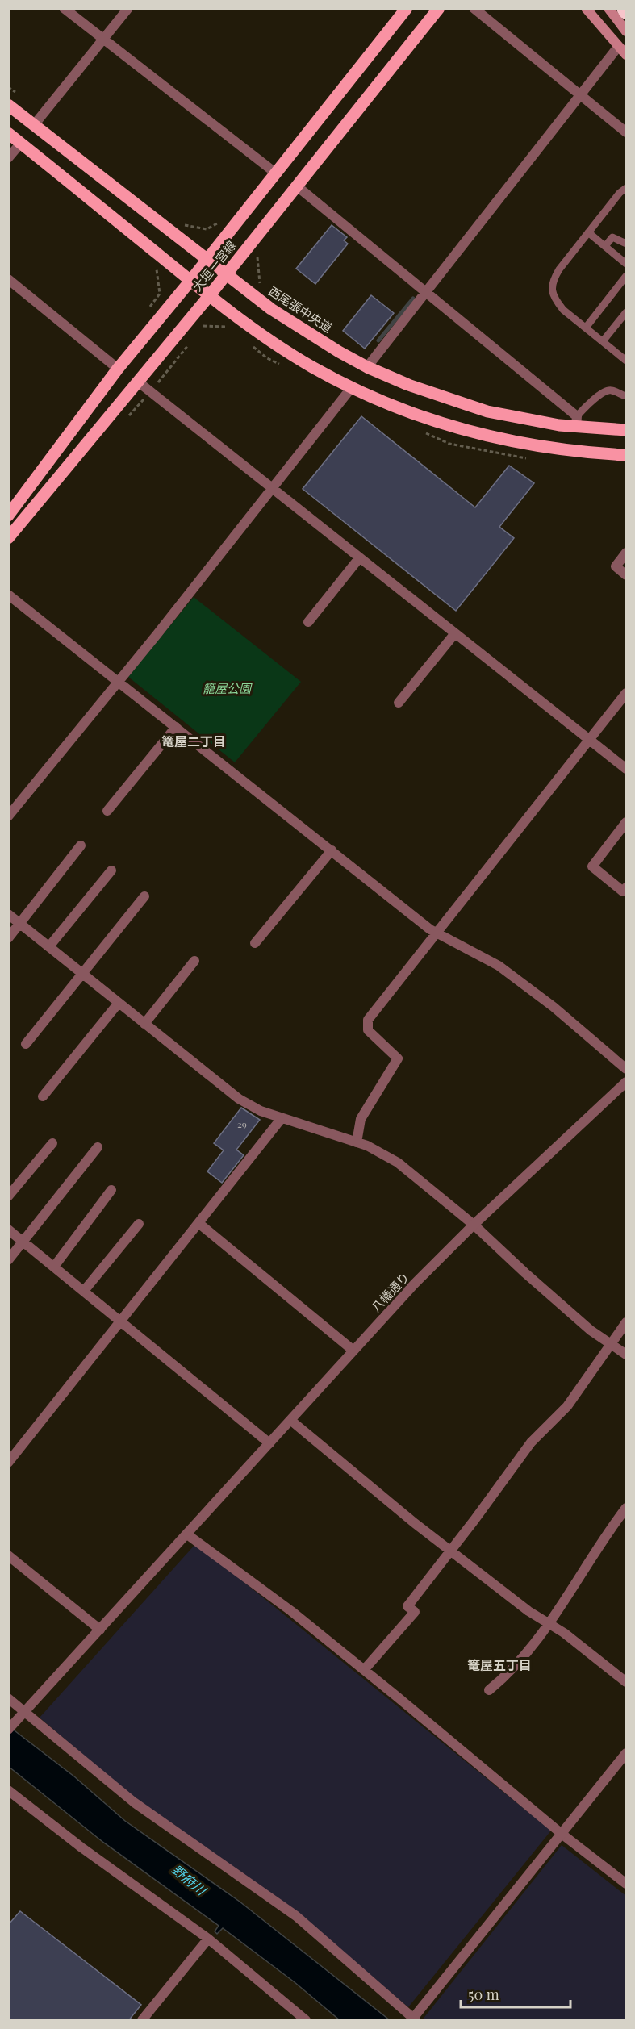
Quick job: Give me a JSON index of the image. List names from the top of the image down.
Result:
{
  "streets": {
    "main road": ["大垣一宮線", "西尾張中央道"],
    "street": ["八幡通り"]
  },
  "crossings": [
    ["大垣一宮線", "西尾張中央道"]
  ],
  "districts": ["篭屋二丁目", "篭屋五丁目"],
  "water": ["野府川"],
  "parks": ["籠屋公園"],
  "house_numbers": ["29"],
  "scale_bar": "50 m"
}
